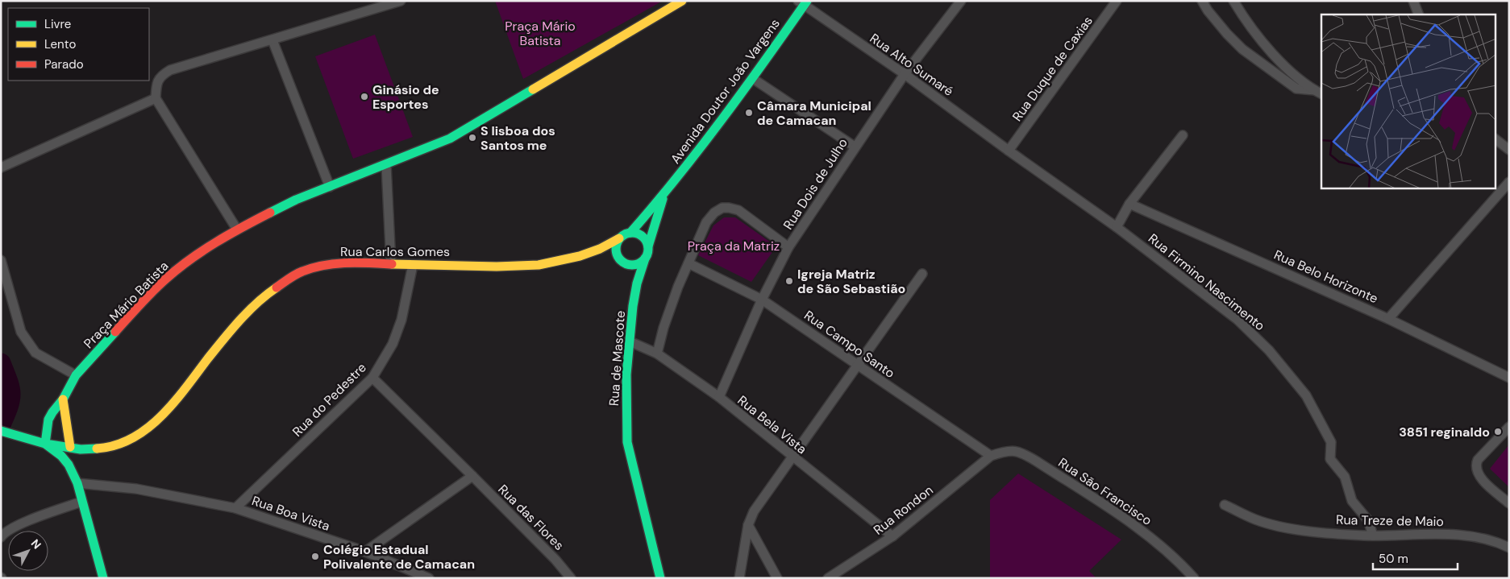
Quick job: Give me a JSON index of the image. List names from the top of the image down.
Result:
{
  "streets": {
    "main road": [
      "Avenida Doutor João Vargens",
      "Rua Carlos Gomes",
      "Praça Mário Batista",
      "Rua de Mascote"
    ],
    "street": [
      "Rua Alto Sumaré",
      "Rua Duque de Caxias",
      "Rua Dois de Julho",
      "Rua Belo Horizonte",
      "Rua Firmino Nascimento",
      "Rua Campo Santo",
      "Rua do Pedestre",
      "Rua Bela Vista",
      "Rua São Francisco",
      "Rua Rondon",
      "Rua Boa Vista",
      "Rua das Flores",
      "Rua Treze de Maio"
    ]
  },
  "crossings": [
    ["Rua Alto Sumaré", "Rua Duque de Caxias"],
    ["Rua Alto Sumaré", "Avenida Doutor João Vargens"],
    ["Rua Alto Sumaré", "Rua Dois de Julho"],
    ["Rua Alto Sumaré", "Rua Firmino Nascimento"],
    ["Rua Duque de Caxias", "Rua Firmino Nascimento"],
    ["Avenida Doutor João Vargens", "Rua Carlos Gomes"],
    ["Avenida Doutor João Vargens", "Rua de Mascote"],
    ["Rua Dois de Julho", "Rua Campo Santo"],
    ["Rua Dois de Julho", "Rua Bela Vista"],
    ["Rua Carlos Gomes", "Praça Mário Batista"],
    ["Rua Carlos Gomes", "Rua de Mascote"],
    ["Rua Carlos Gomes", "Rua do Pedestre"],
    ["Rua Firmino Nascimento", "Rua Treze de Maio"],
    ["Rua Campo Santo", "Rua São Francisco"],
    ["Rua Campo Santo", "Rua Rondon"],
    ["Rua de Mascote", "Rua Bela Vista"],
    ["Rua do Pedestre", "Rua Boa Vista"],
    ["Rua do Pedestre", "Rua das Flores"],
    ["Rua Bela Vista", "Rua Rondon"],
    ["Rua São Francisco", "Rua Rondon"]
  ],
  "parks": ["Praça Mário Batista", "Praça da Matriz"],
  "places": [
    "Ginásio de Esportes",
    "Câmara Municipal de Camacan",
    "S lisboa dos Santos me",
    "Igreja Matriz de São Sebastião",
    "3851 reginaldo",
    "Colégio Estadual Polivalente de Camacan"
  ],
  "legend": ["Livre", "Lento", "Parado"],
  "scale_bar": "50 m",
  "north": "top right"
}
